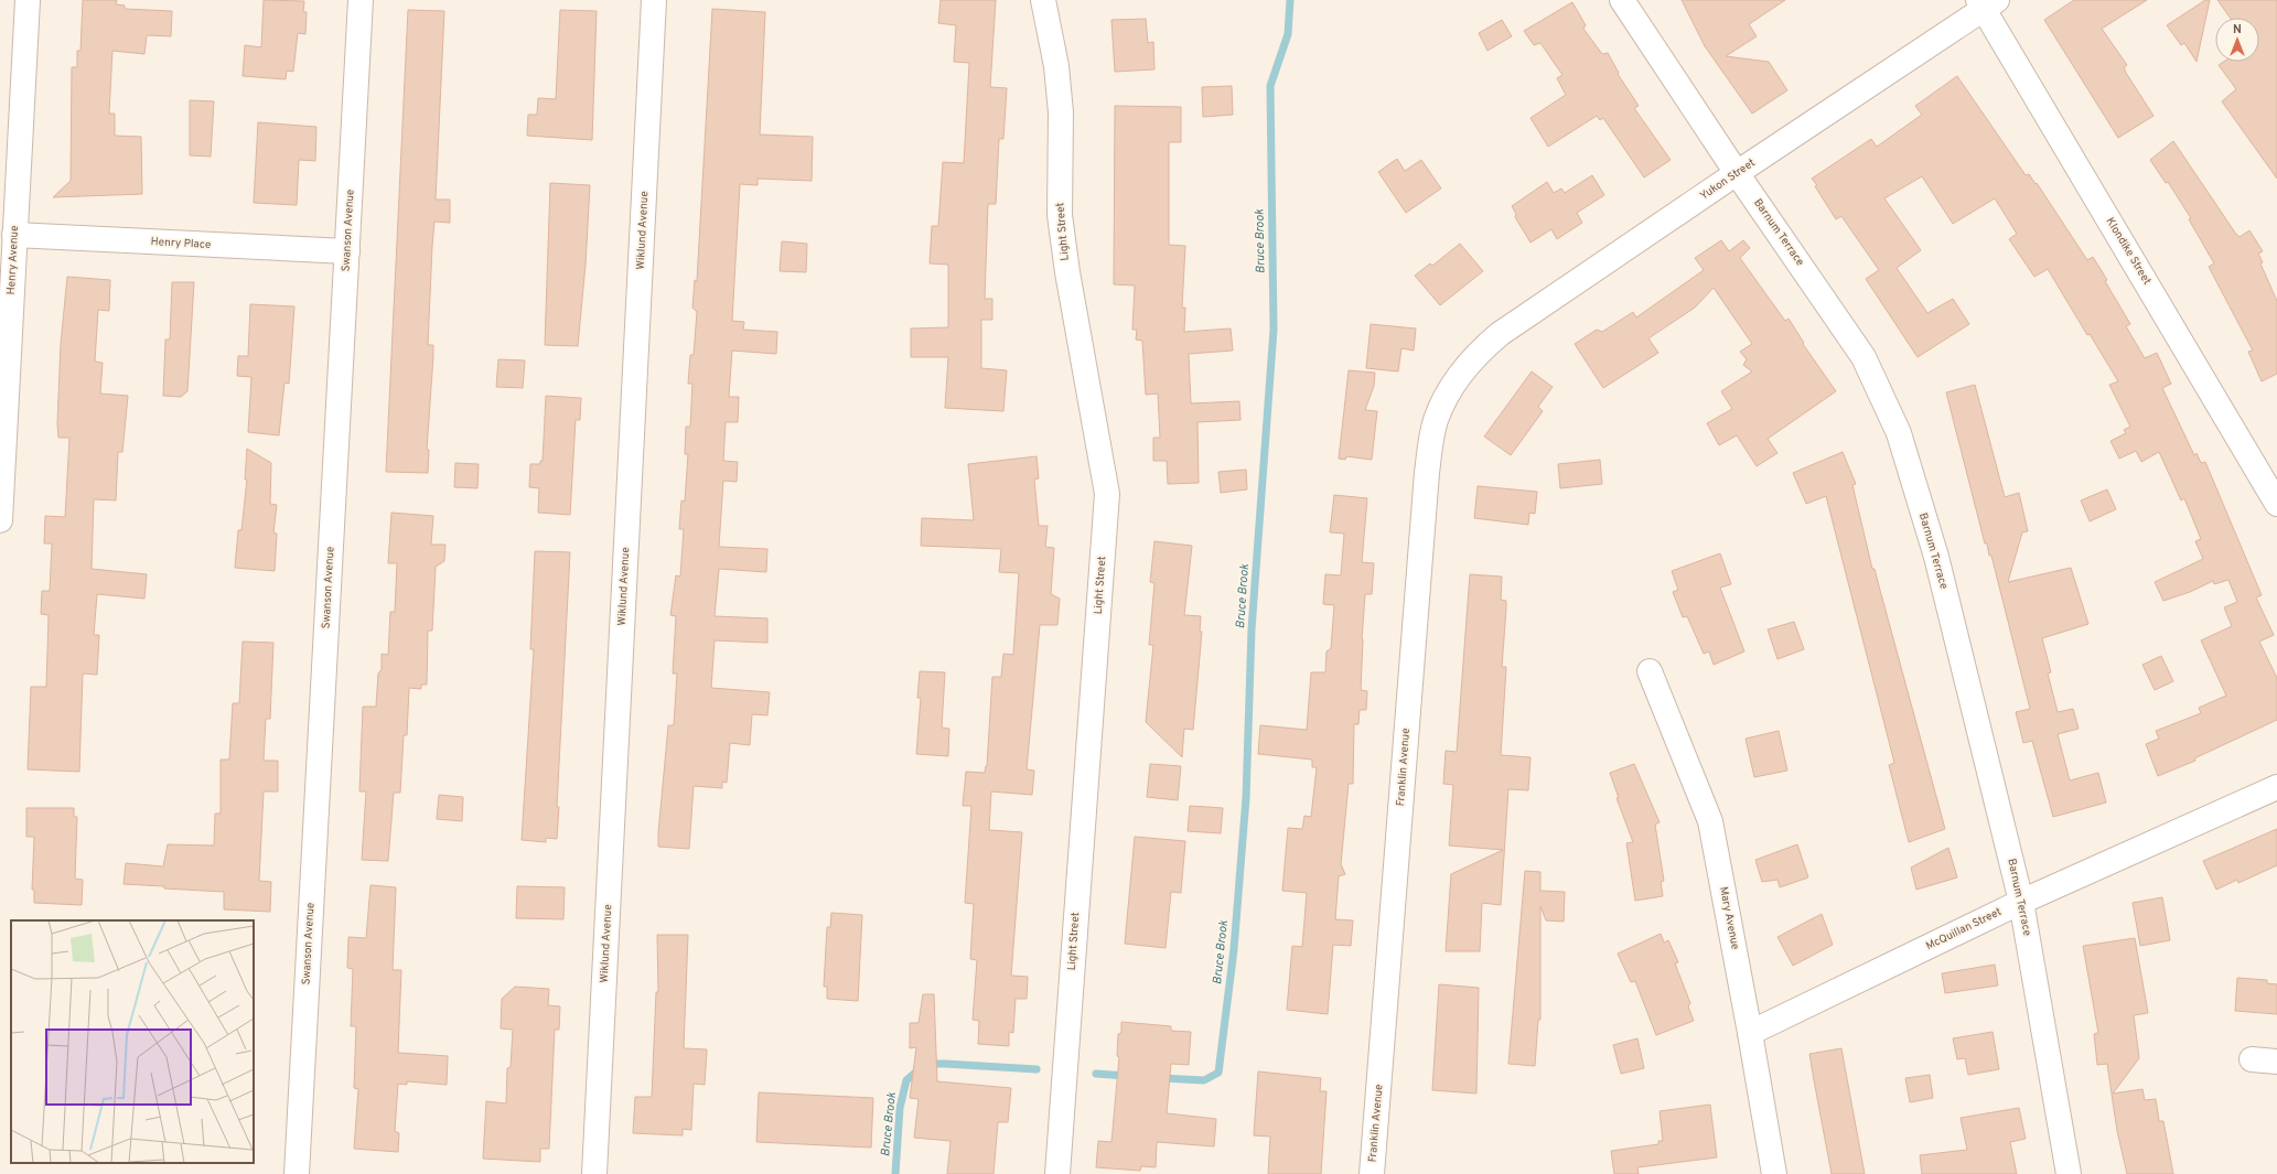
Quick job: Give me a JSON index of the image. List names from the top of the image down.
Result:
{
  "streets": {
    "street": [
      "Yukon Street",
      "Swanson Avenue",
      "Wiklund Avenue",
      "Light Street",
      "Barnum Terrace",
      "Henry Place",
      "Klondike Street",
      "Henry Avenue",
      "Franklin Avenue",
      "Mary Avenue",
      "McQuillan Street"
    ]
  },
  "crossings": [
    ["Yukon Street", "Barnum Terrace"],
    ["Yukon Street", "Klondike Street"],
    ["Yukon Street", "Franklin Avenue"],
    ["Swanson Avenue", "Henry Place"],
    ["Barnum Terrace", "McQuillan Street"],
    ["Henry Place", "Henry Avenue"],
    ["Mary Avenue", "McQuillan Street"]
  ],
  "water": ["Bruce Brook"],
  "north": "top"
}
